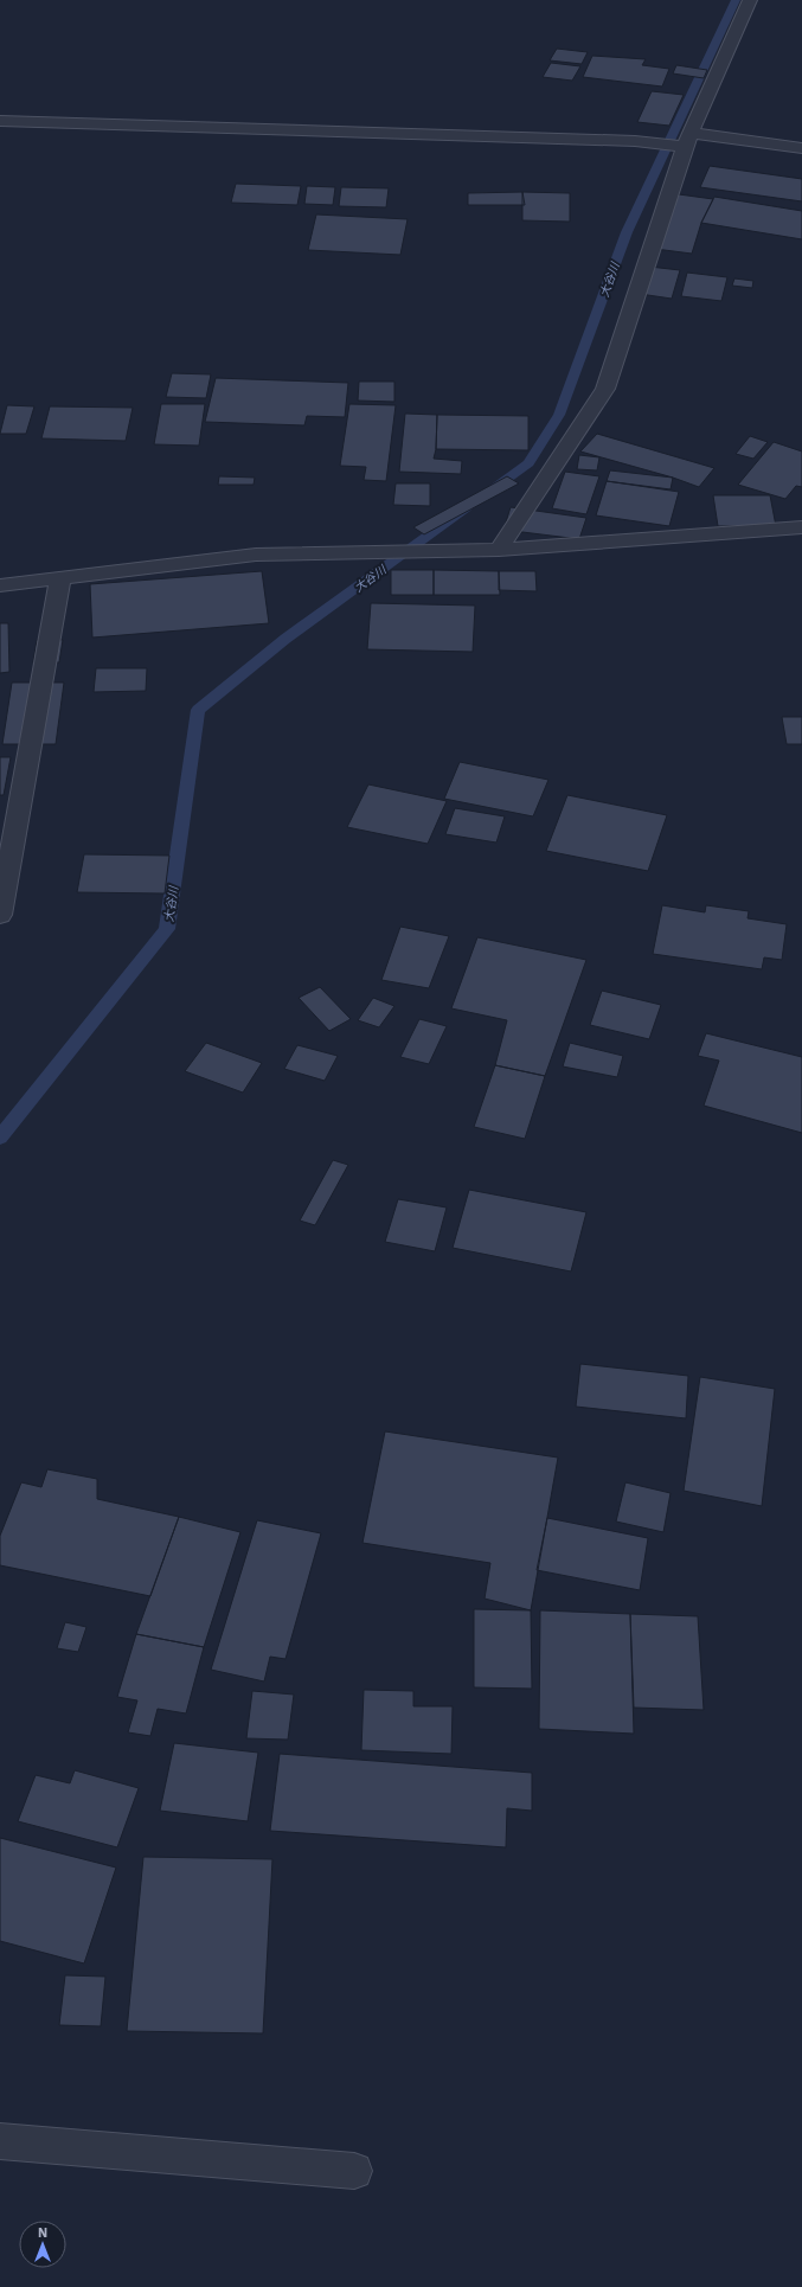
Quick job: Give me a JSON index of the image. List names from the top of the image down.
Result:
{
  "water": ["大谷川"],
  "north": "top"
}
